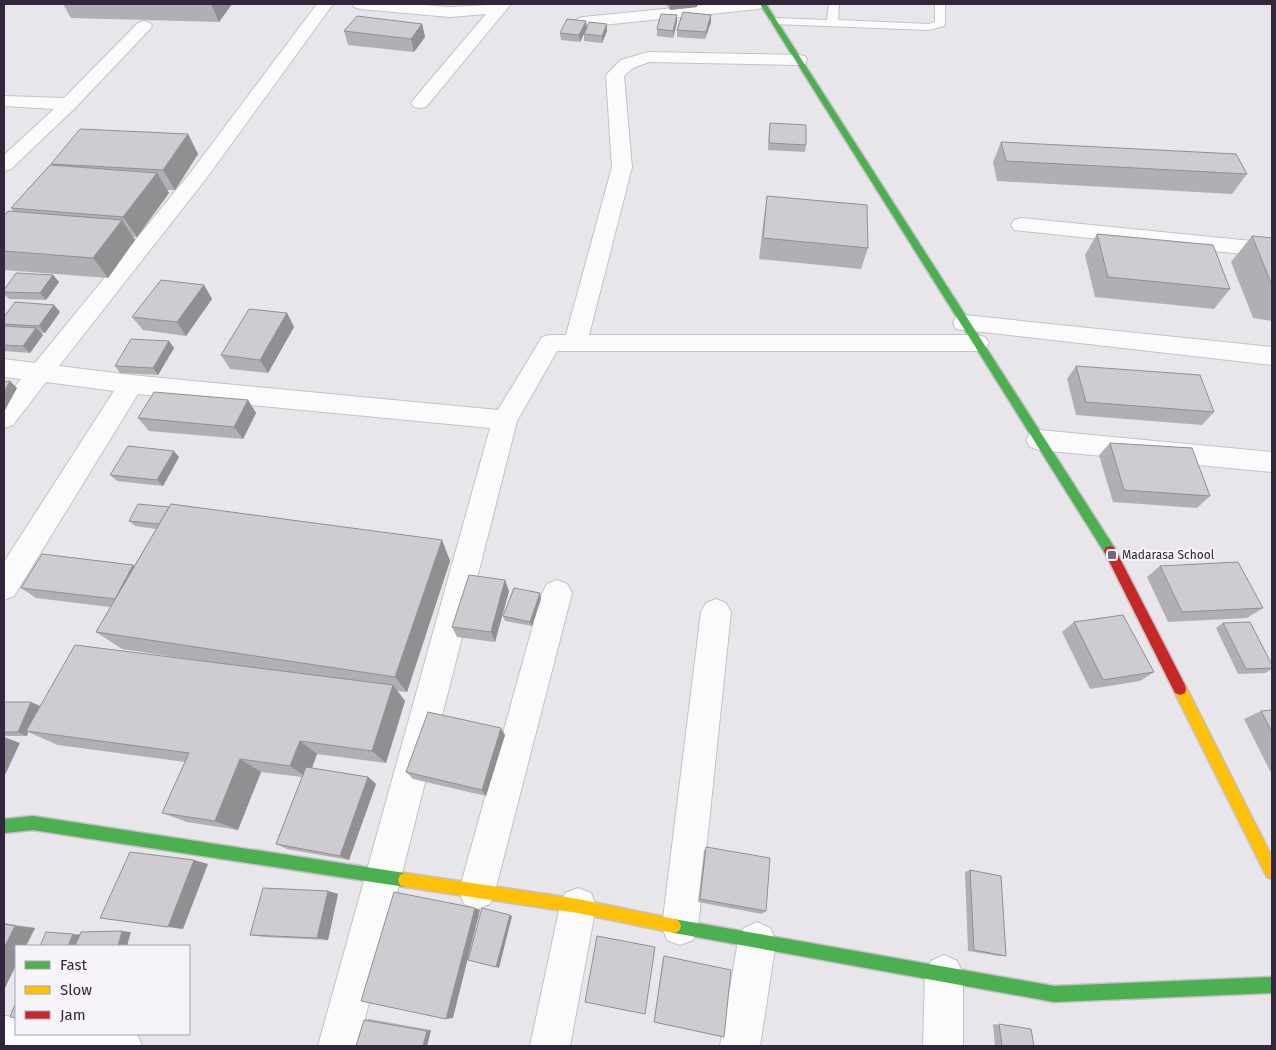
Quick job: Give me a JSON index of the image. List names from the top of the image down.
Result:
{
  "places": {
    "transit": ["Madarasa School"]
  },
  "legend": ["Fast", "Slow", "Jam"]
}
